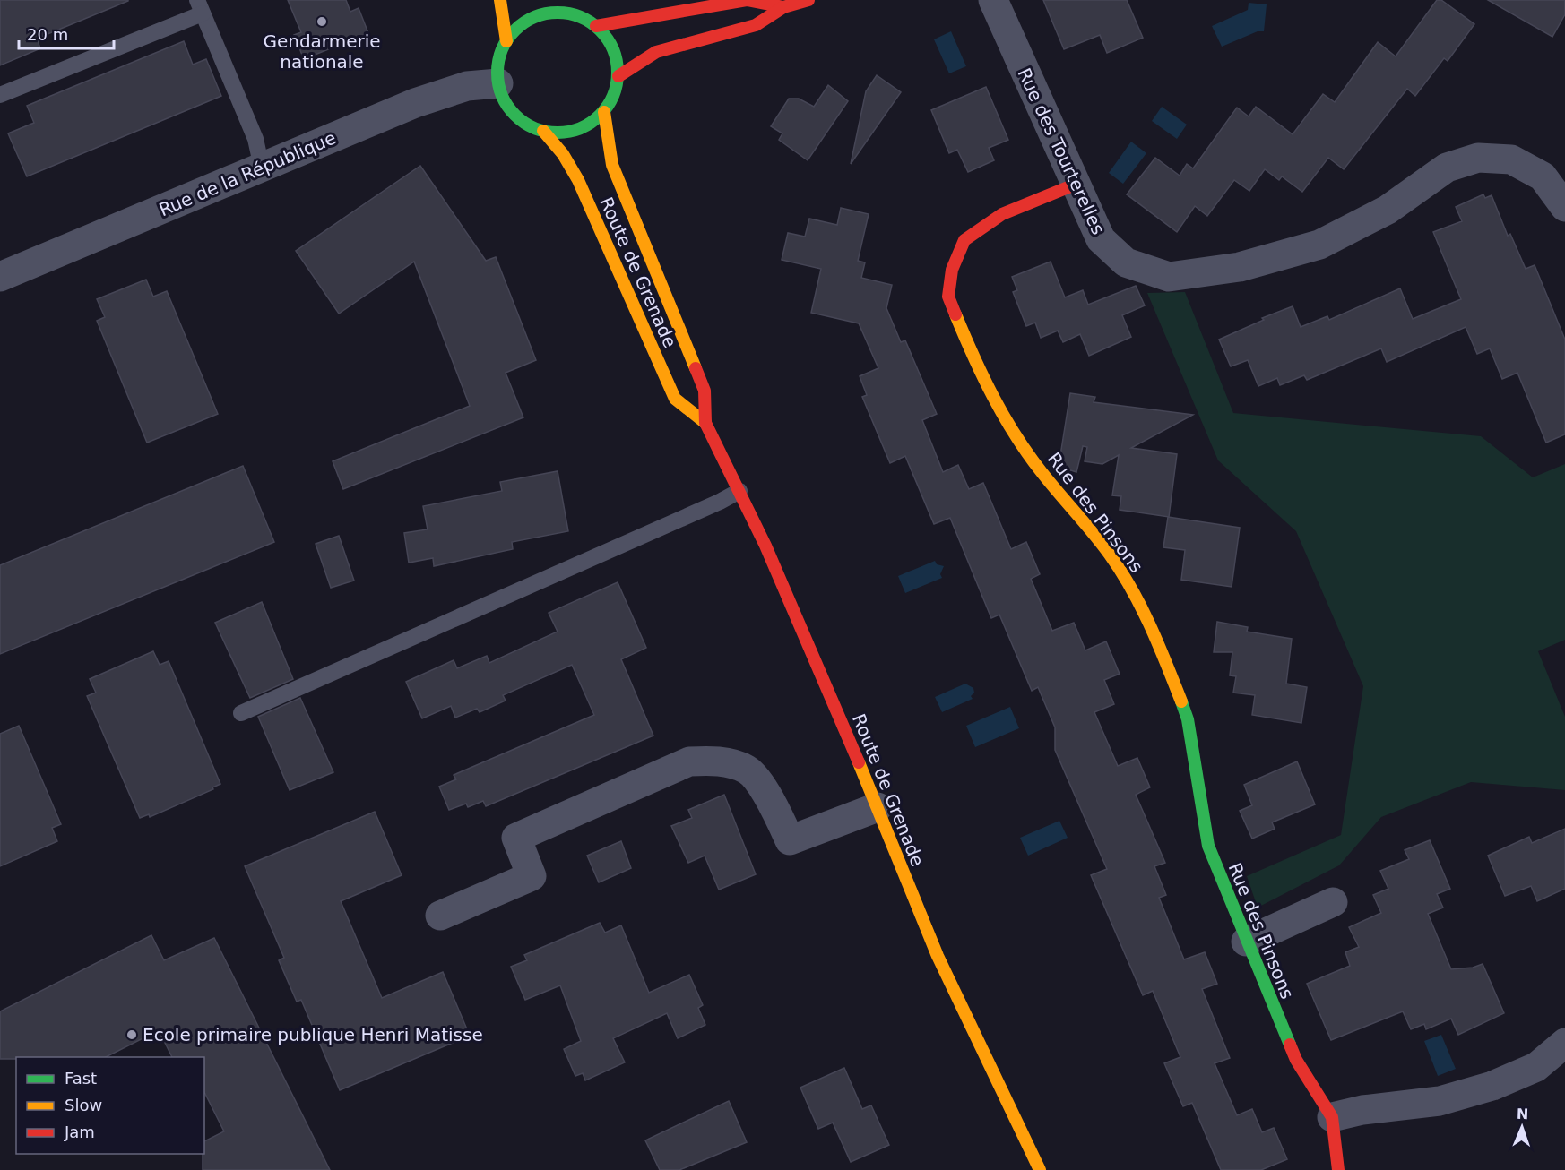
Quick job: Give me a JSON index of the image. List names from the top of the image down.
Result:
{
  "streets": {
    "main road": ["Route de Grenade", "Rue des Pinsons"],
    "street": ["Rue des Tourterelles", "Rue de la République"]
  },
  "crossings": [
    ["Rue des Tourterelles", "Rue des Pinsons"],
    ["Rue de la République", "Route de Grenade"]
  ],
  "places": ["Gendarmerie nationale", "Ecole primaire publique Henri Matisse"],
  "legend": ["Fast", "Slow", "Jam"],
  "scale_bar": "20 m",
  "north": "top"
}
